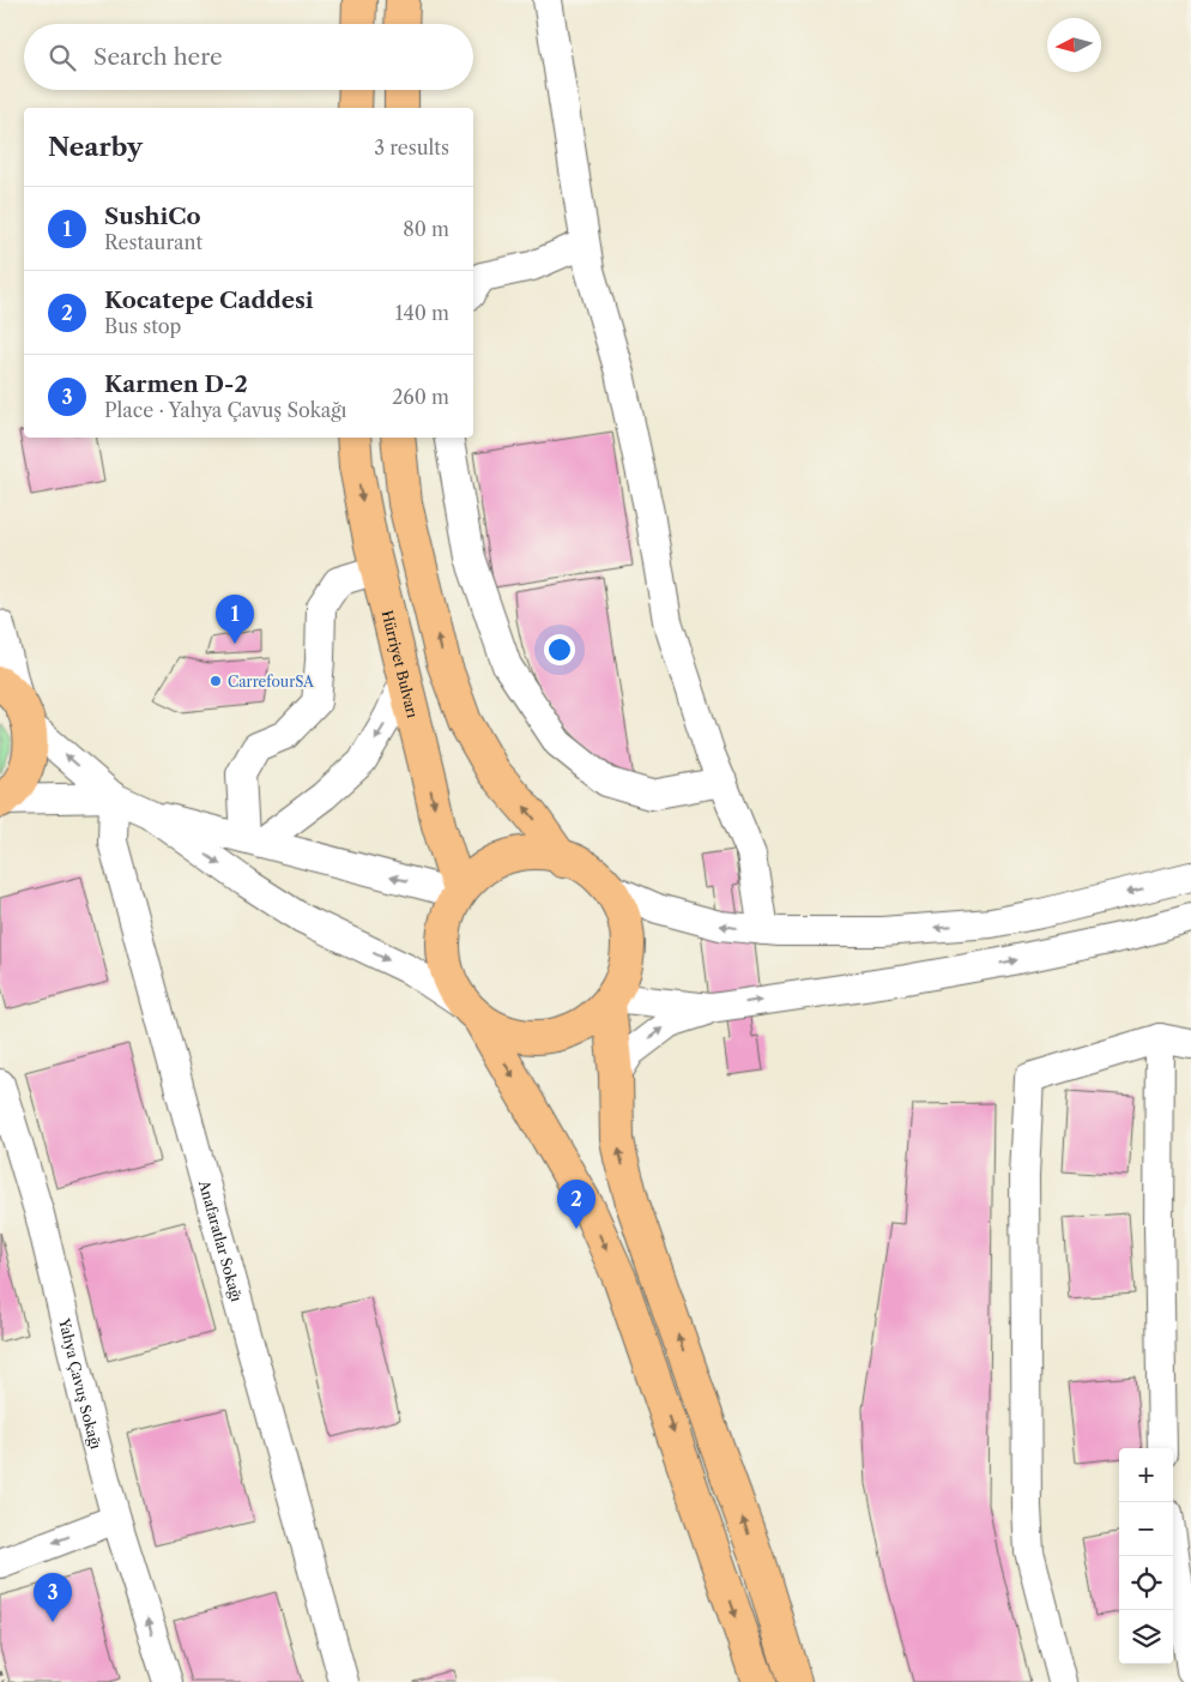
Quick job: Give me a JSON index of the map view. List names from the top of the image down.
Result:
{
  "streets": {
    "main road": ["Hürriyet Bulvarı"],
    "street": ["Anafaratlar Sokağı", "Yahya Çavuş Sokağı"]
  },
  "places": ["CarrefourSA"],
  "north": "left",
  "page": {
    "search": "Search here",
    "heading": ["Nearby", "3 results"],
    "list": [
      {
        "mark": "1",
        "name": "SushiCo",
        "note": "Restaurant",
        "value": "80 m"
      },
      {
        "mark": "2",
        "name": "Kocatepe Caddesi",
        "note": "Bus stop",
        "value": "140 m"
      },
      {
        "mark": "3",
        "name": "Karmen D-2",
        "note": "Place · Yahya Çavuş Sokağı",
        "value": "260 m"
      }
    ],
    "pins": ["1", "2", "3"],
    "map_buttons": ["+", "−"]
  }
}
